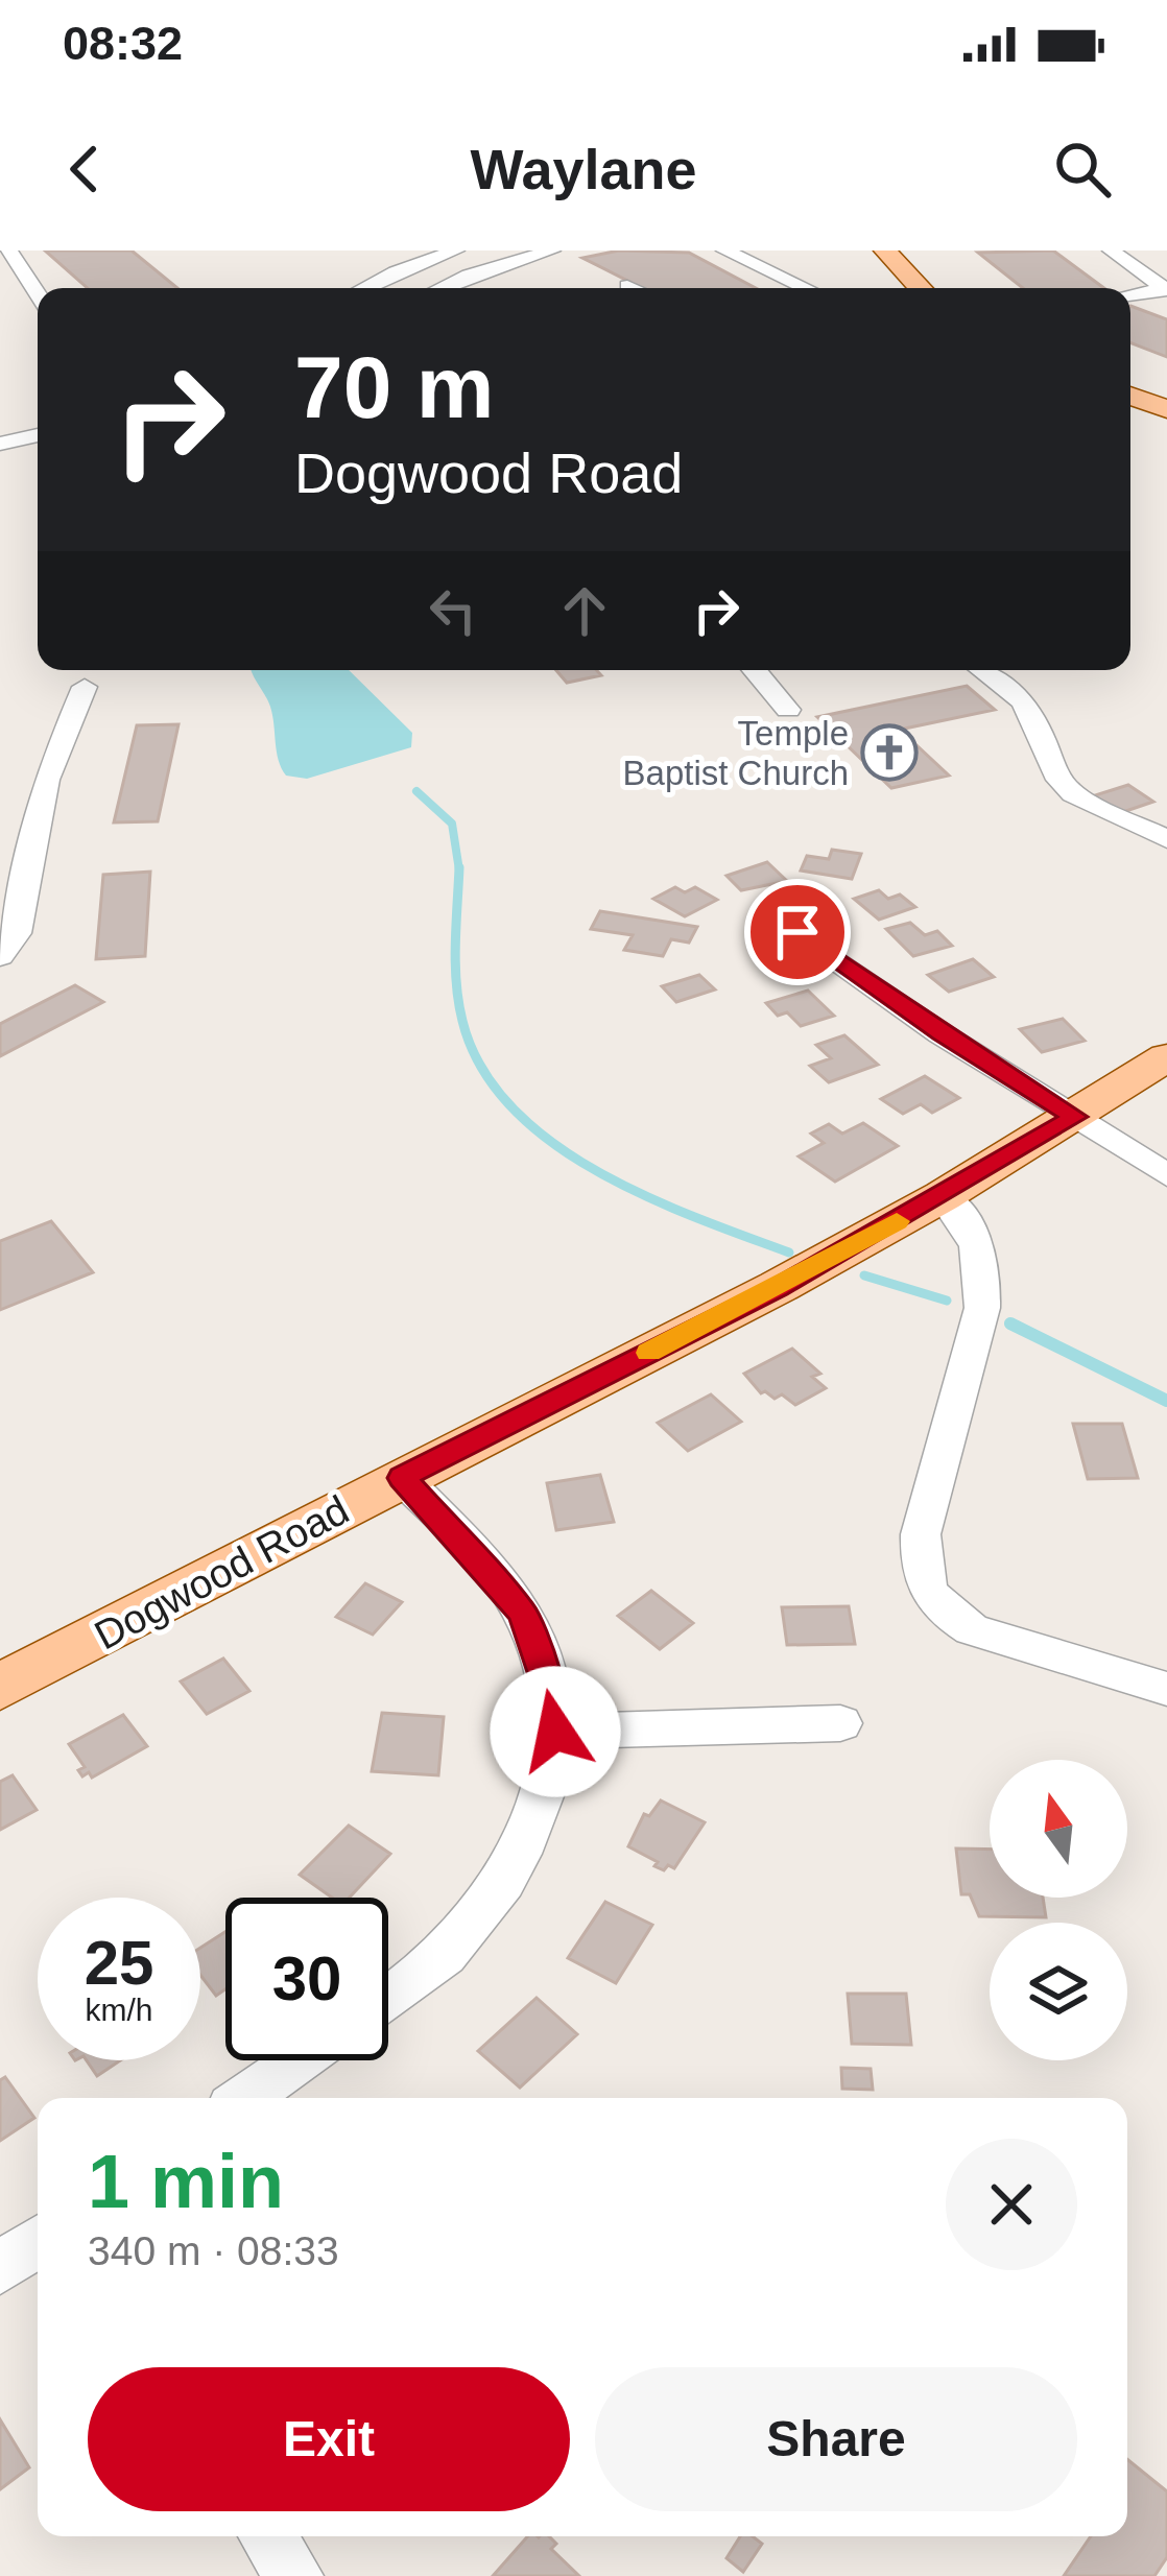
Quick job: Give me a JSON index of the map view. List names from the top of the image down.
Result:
{
  "streets": {
    "main road": ["Dogwood Road"]
  },
  "places": {
    "church": ["Temple Baptist Church"]
  },
  "north": "top",
  "page": {
    "status": "08:32",
    "header": "Waylane",
    "turn": ["70 m", "Dogwood Road"],
    "speed": "25 km/h",
    "limit": "30",
    "heading": ["1 min", "340 m · 08:33"],
    "buttons": ["Exit", "Share"]
  }
}
